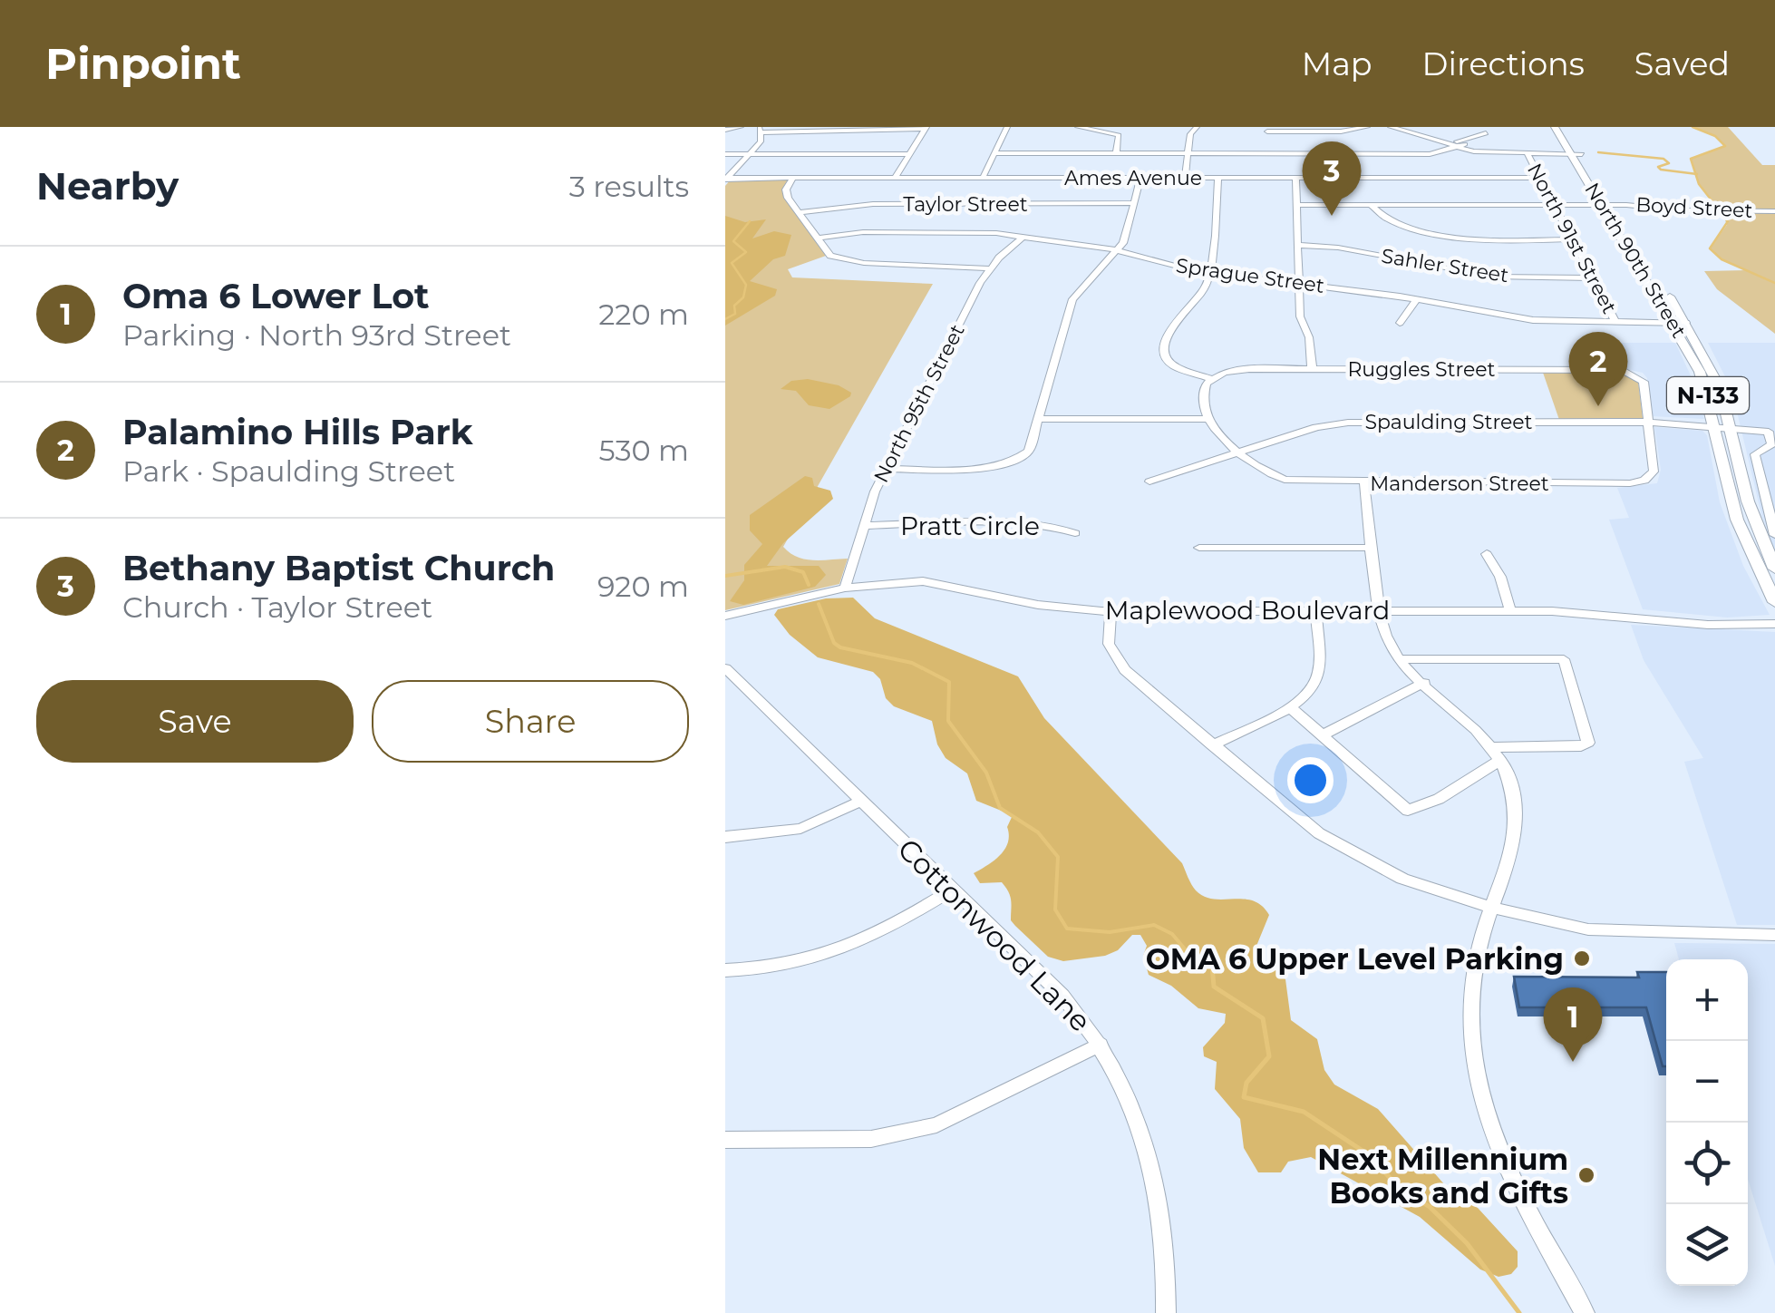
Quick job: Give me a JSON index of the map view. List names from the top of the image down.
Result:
{
  "streets": {
    "main road": ["North 90th Street", "N-133"],
    "street": [
      "Ames Avenue",
      "Taylor Street",
      "Boyd Street",
      "North 91st Street",
      "Sahler Street",
      "Sprague Street",
      "Ruggles Street",
      "North 95th Street",
      "Spaulding Street",
      "Manderson Street",
      "Pratt Circle",
      "Maplewood Boulevard",
      "Cottonwood Lane"
    ]
  },
  "crossings": [
    ["Ames Avenue", "North 91st Street"],
    ["Boyd Street", "North 90th Street"],
    ["North 91st Street", "Sahler Street"],
    ["North 91st Street", "Sprague Street"],
    ["North 90th Street", "Sprague Street"],
    ["North 90th Street", "Spaulding Street"],
    ["Sprague Street", "North 95th Street"],
    ["North 95th Street", "Pratt Circle"],
    ["North 95th Street", "Maplewood Boulevard"],
    ["Spaulding Street", "Manderson Street"]
  ],
  "places": ["OMA 6 Upper Level Parking", "Next Millennium Books and Gifts"],
  "page": {
    "header": "Pinpoint",
    "nav": ["Map", "Directions", "Saved"],
    "heading": ["Nearby", "3 results"],
    "pins": ["3", "2", "1"],
    "list": [
      {
        "mark": "1",
        "name": "Oma 6 Lower Lot",
        "note": "Parking · North 93rd Street",
        "value": "220 m"
      },
      {
        "mark": "2",
        "name": "Palamino Hills Park",
        "note": "Park · Spaulding Street",
        "value": "530 m"
      },
      {
        "mark": "3",
        "name": "Bethany Baptist Church",
        "note": "Church · Taylor Street",
        "value": "920 m"
      }
    ],
    "buttons": ["Save", "Share"],
    "map_buttons": ["+", "−"]
  }
}
